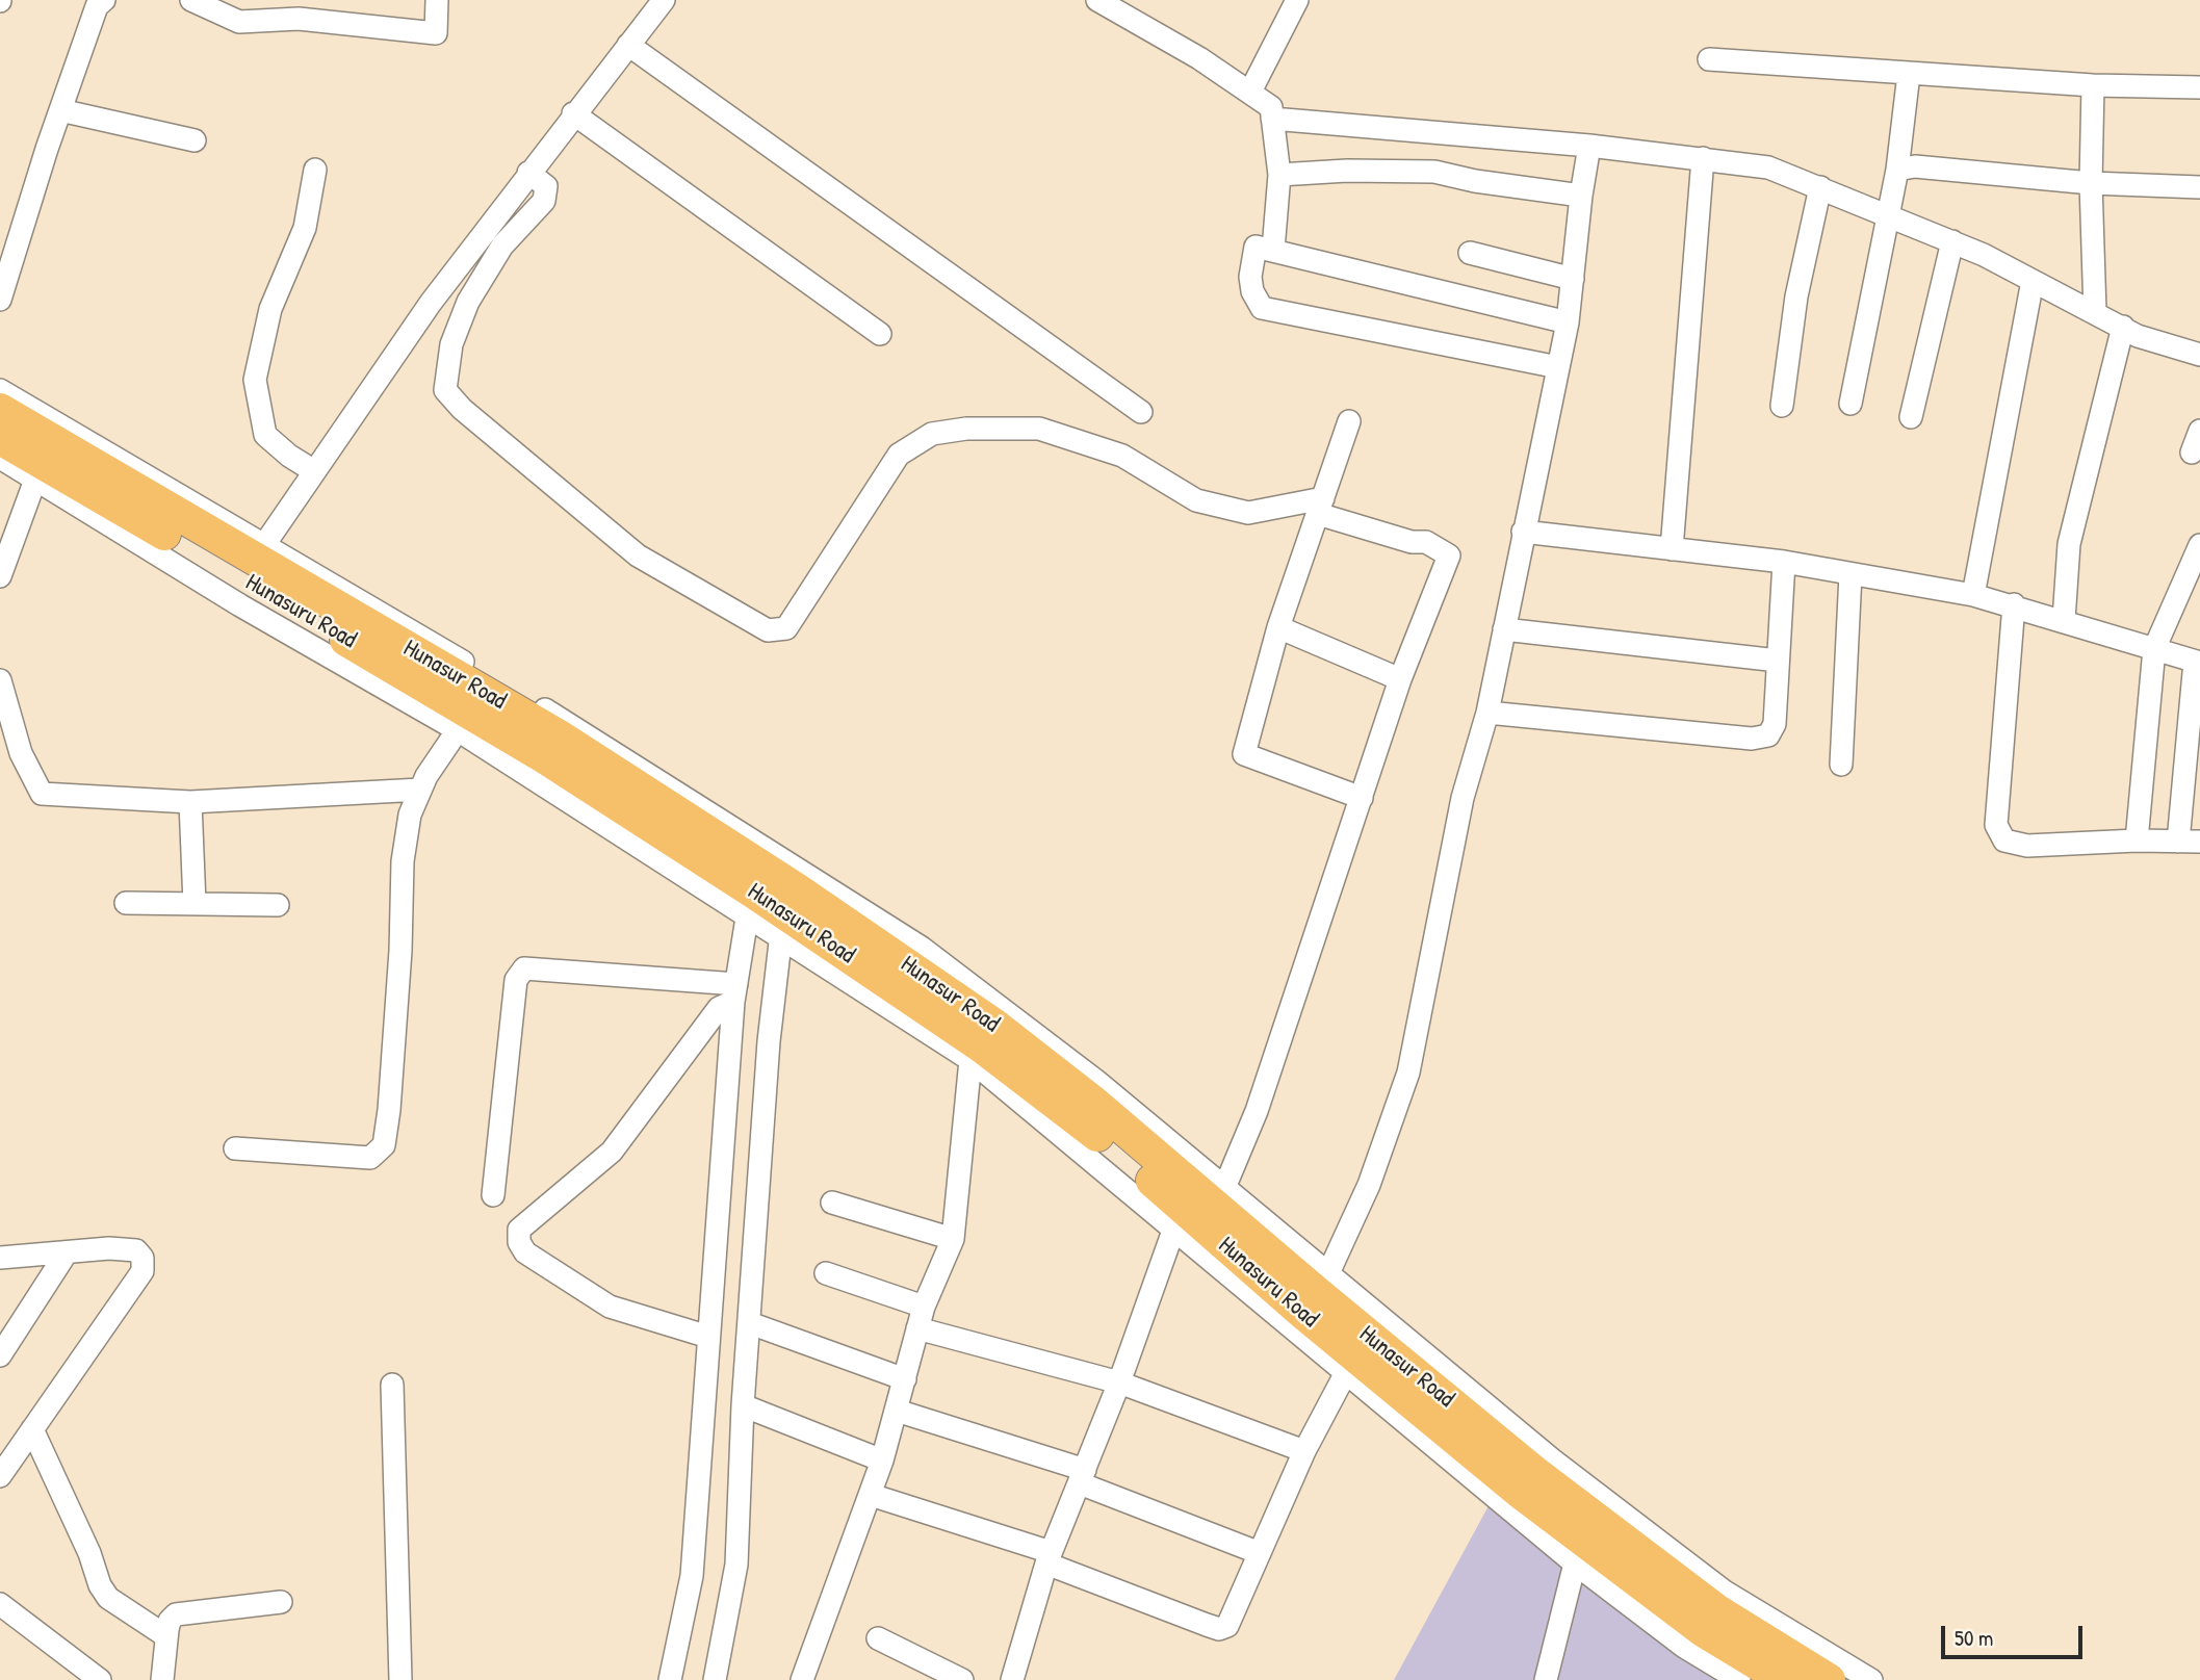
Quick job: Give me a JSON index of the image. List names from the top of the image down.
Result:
{
  "streets": {
    "highway": ["Hunasuru Road", "Hunasur Road"]
  },
  "crossings": [
    ["Hunasuru Road", "Hunasur Road"]
  ],
  "scale_bar": "50 m"
}
